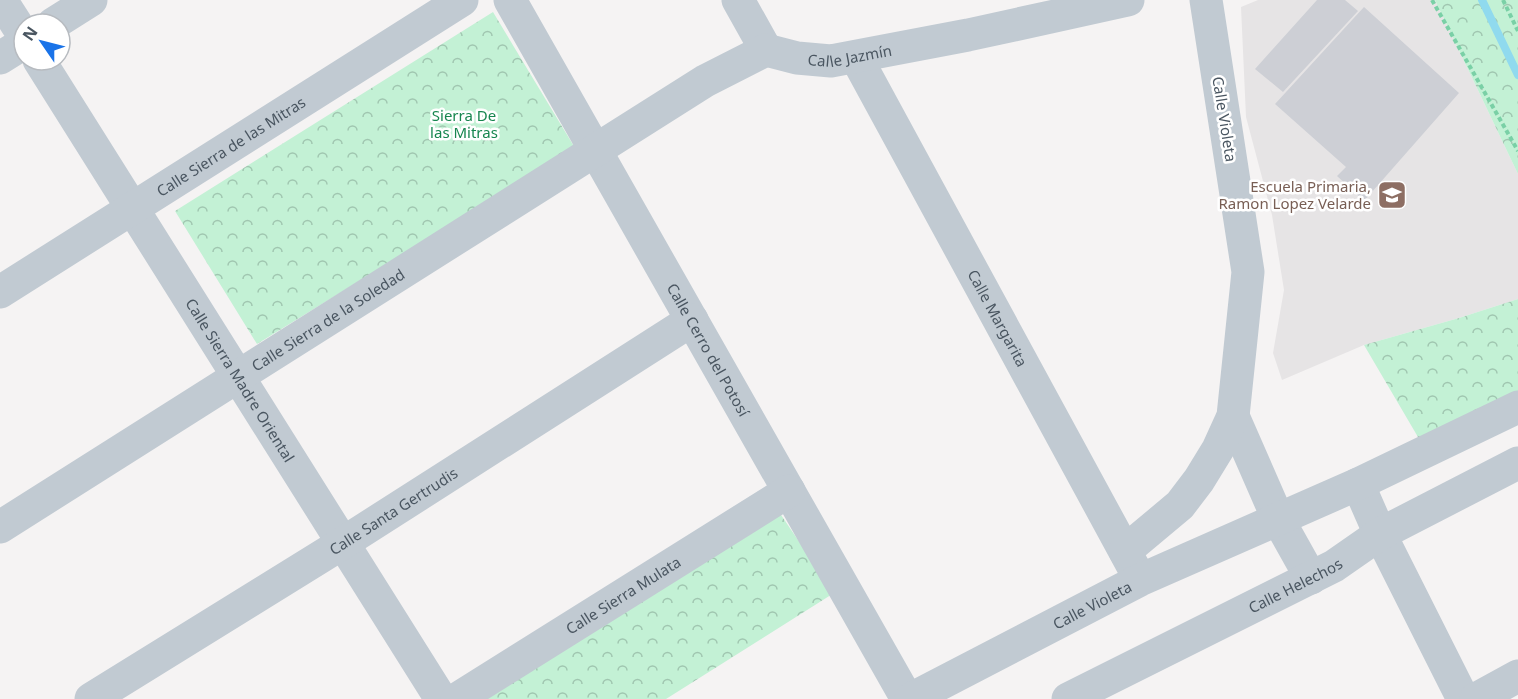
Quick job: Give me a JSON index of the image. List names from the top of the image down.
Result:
{
  "streets": {
    "street": [
      "Calle Jazmín",
      "Calle Violeta",
      "Calle Sierra de las Mitras",
      "Calle Margarita",
      "Calle Sierra de la Soledad",
      "Calle Cerro del Potosí",
      "Calle Sierra Madre Oriental",
      "Calle Santa Gertrudis",
      "Calle Helechos",
      "Calle Sierra Mulata"
    ]
  },
  "crossings": [
    ["Calle Jazmín", "Calle Margarita"],
    ["Calle Violeta", "Calle Margarita"],
    ["Calle Violeta", "Calle Cerro del Potosí"],
    ["Calle Violeta", "Calle Helechos"],
    ["Calle Sierra de las Mitras", "Calle Sierra Madre Oriental"],
    ["Calle Sierra de la Soledad", "Calle Cerro del Potosí"],
    ["Calle Sierra de la Soledad", "Calle Sierra Madre Oriental"],
    ["Calle Cerro del Potosí", "Calle Santa Gertrudis"],
    ["Calle Cerro del Potosí", "Calle Sierra Mulata"],
    ["Calle Sierra Madre Oriental", "Calle Santa Gertrudis"]
  ],
  "parks": ["Sierra De las Mitras"],
  "places": {
    "school or university": ["Escuela Primaria, Ramon Lopez Velarde"]
  },
  "north": "top left"
}
